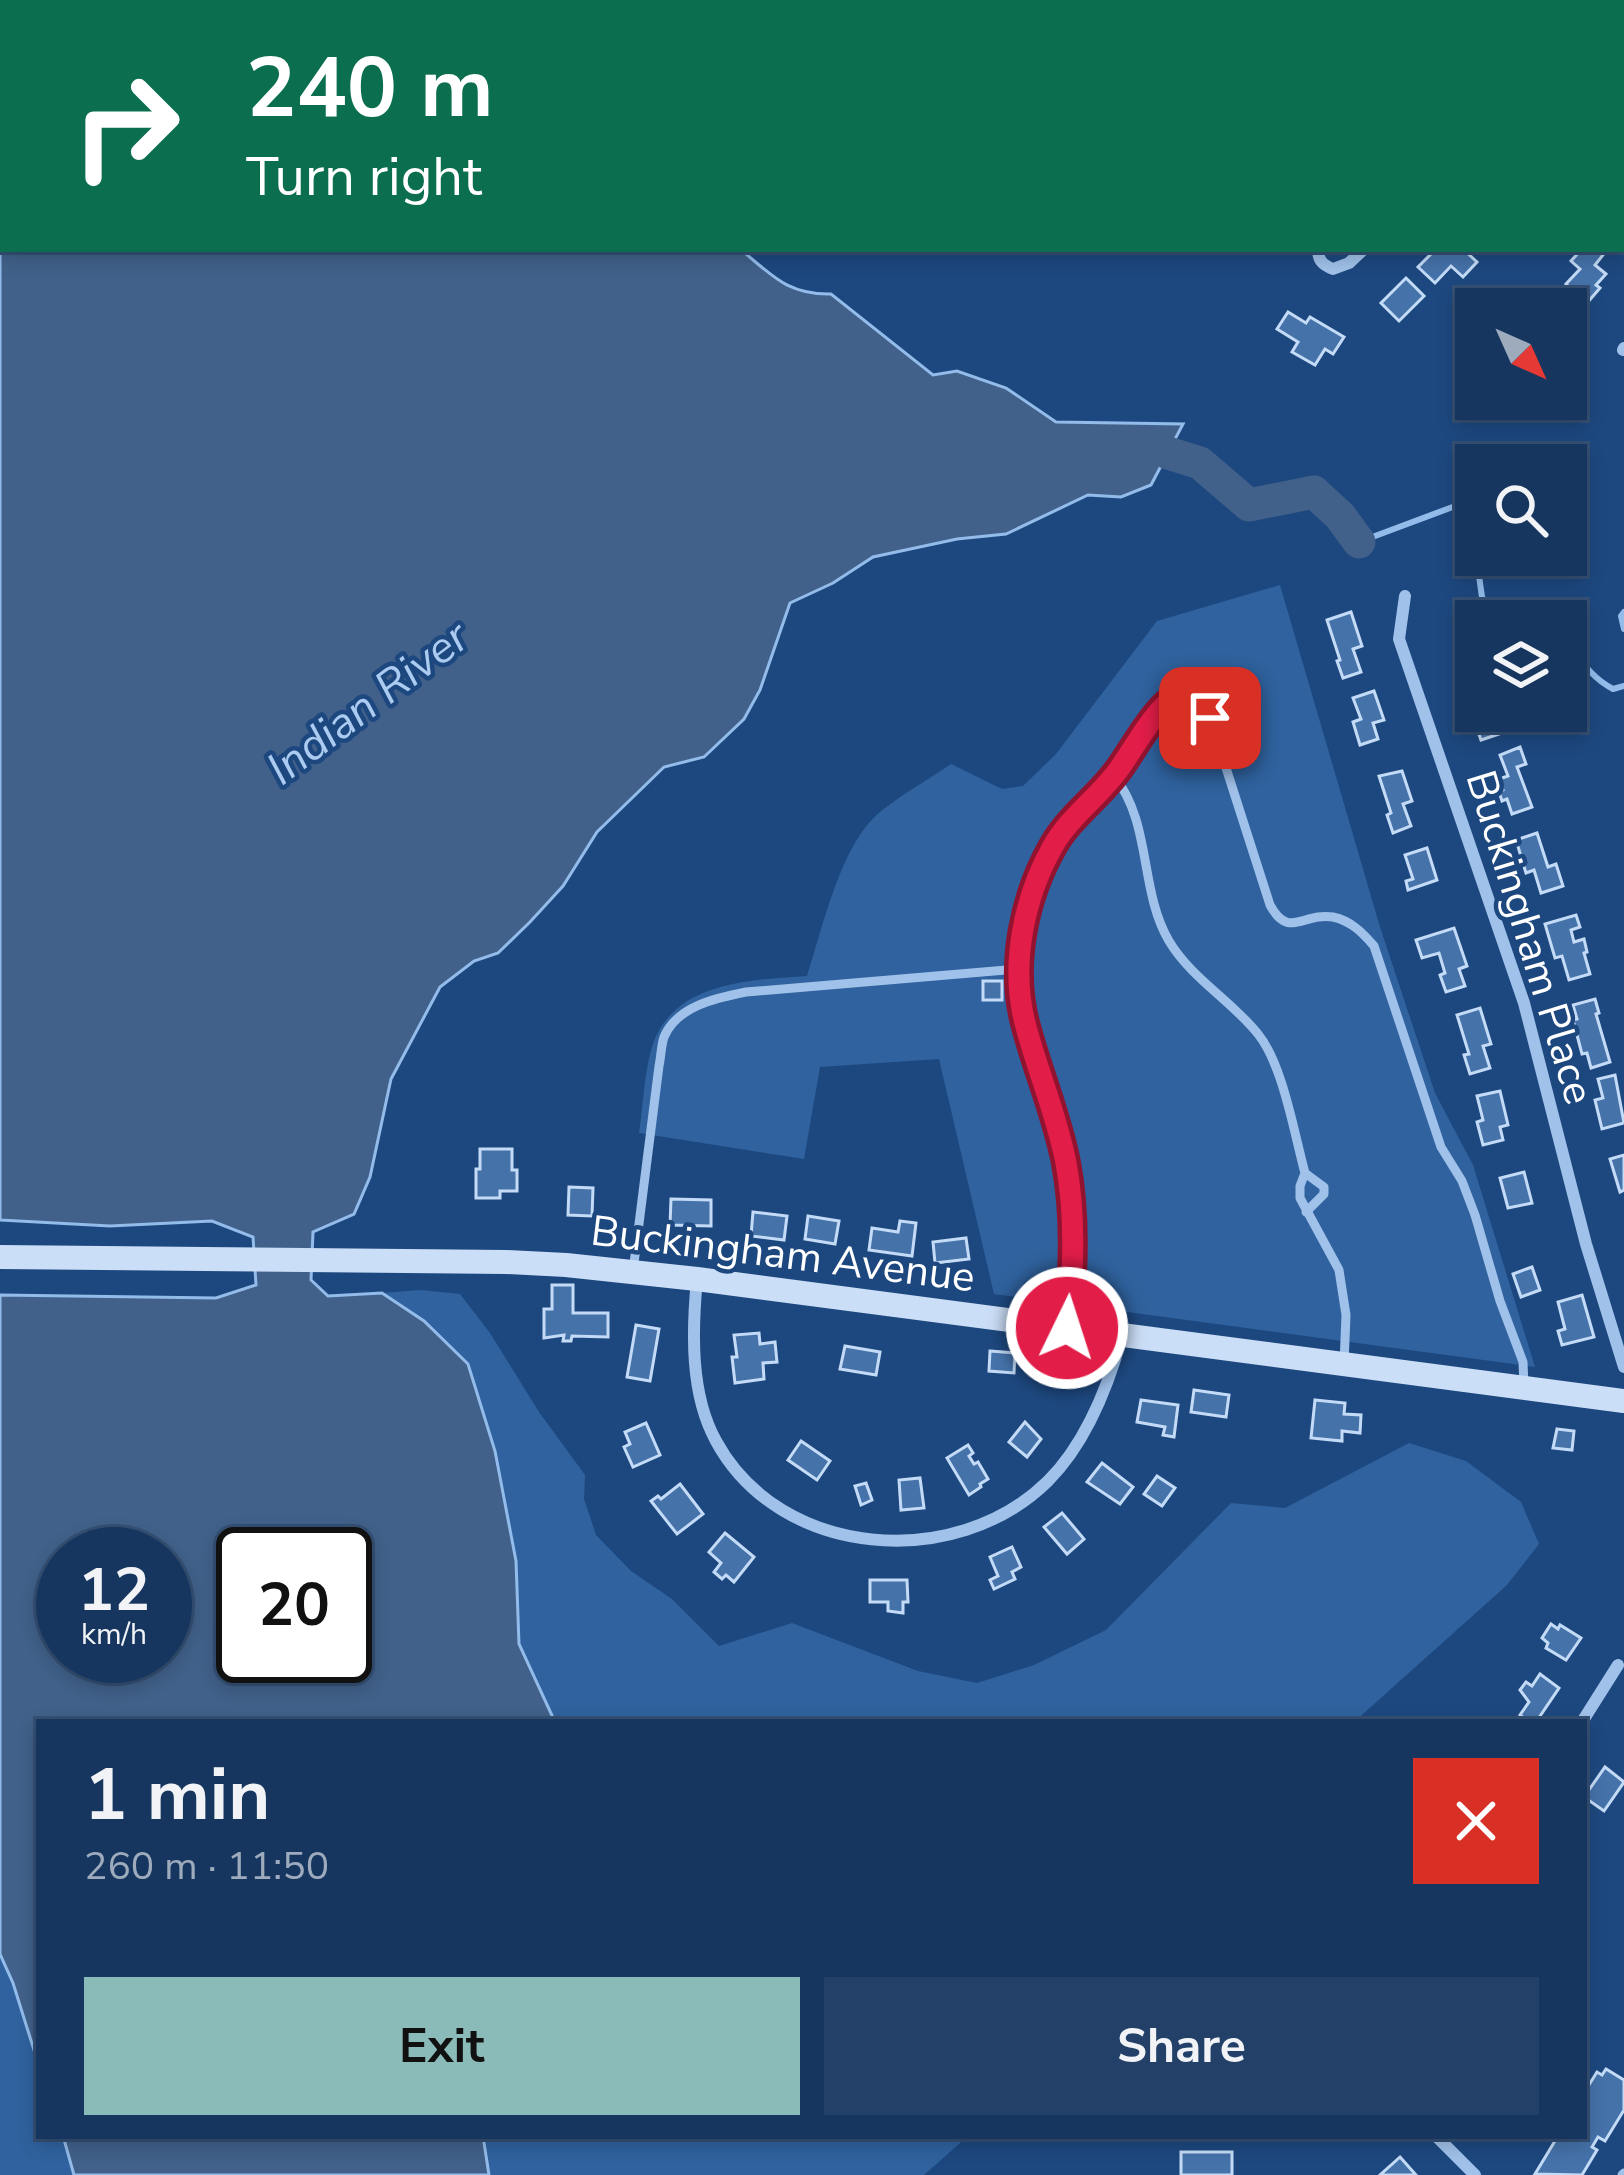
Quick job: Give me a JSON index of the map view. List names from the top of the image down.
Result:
{
  "streets": {
    "main road": ["Buckingham Avenue"],
    "street": ["Buckingham Place"]
  },
  "water": ["Indian River"],
  "north": "bottom right",
  "page": {
    "turn": ["240 m", "Turn right"],
    "speed": "12 km/h",
    "limit": "20",
    "heading": ["1 min", "260 m · 11:50"],
    "buttons": ["Exit", "Share"]
  }
}
